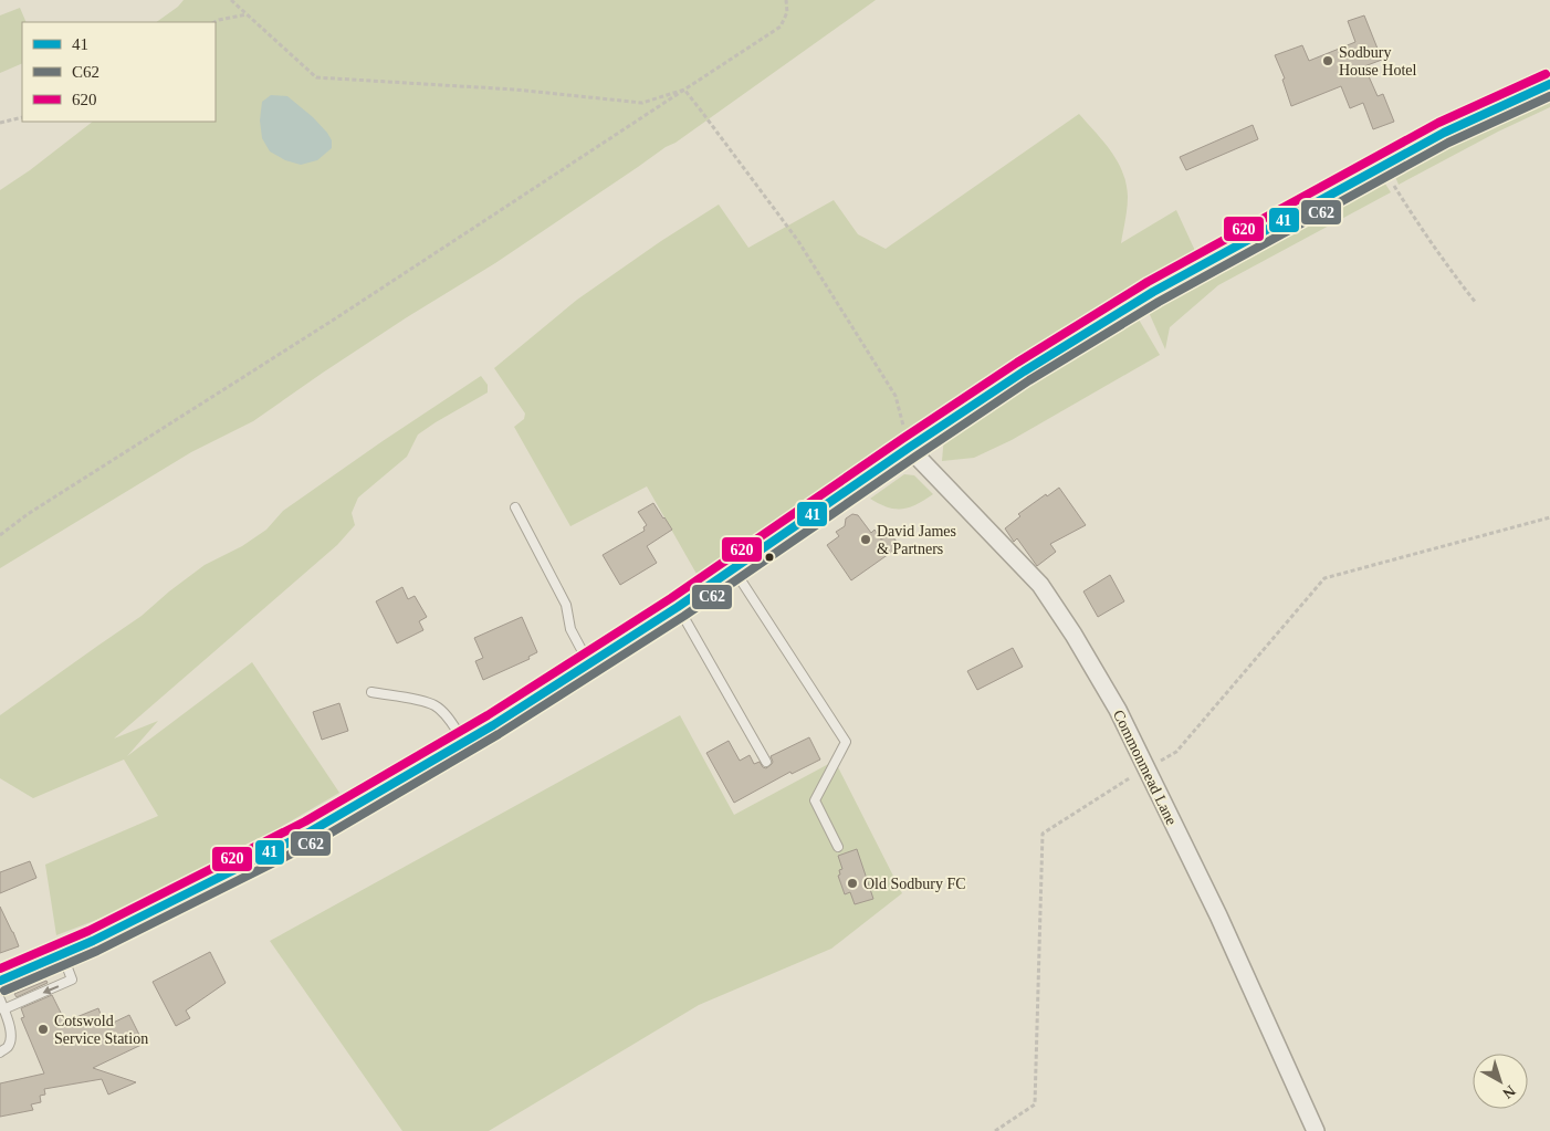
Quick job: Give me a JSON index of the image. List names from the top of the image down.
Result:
{
  "streets": {
    "street": ["Commonmead Lane"]
  },
  "places": [
    "Sodbury House Hotel",
    "David James & Partners",
    "Old Sodbury FC",
    "Cotswold Service Station"
  ],
  "lines": ["transit line 620", "transit line 41", "transit line C62"],
  "legend": ["41", "C62", "620"],
  "north": "bottom right"
}
